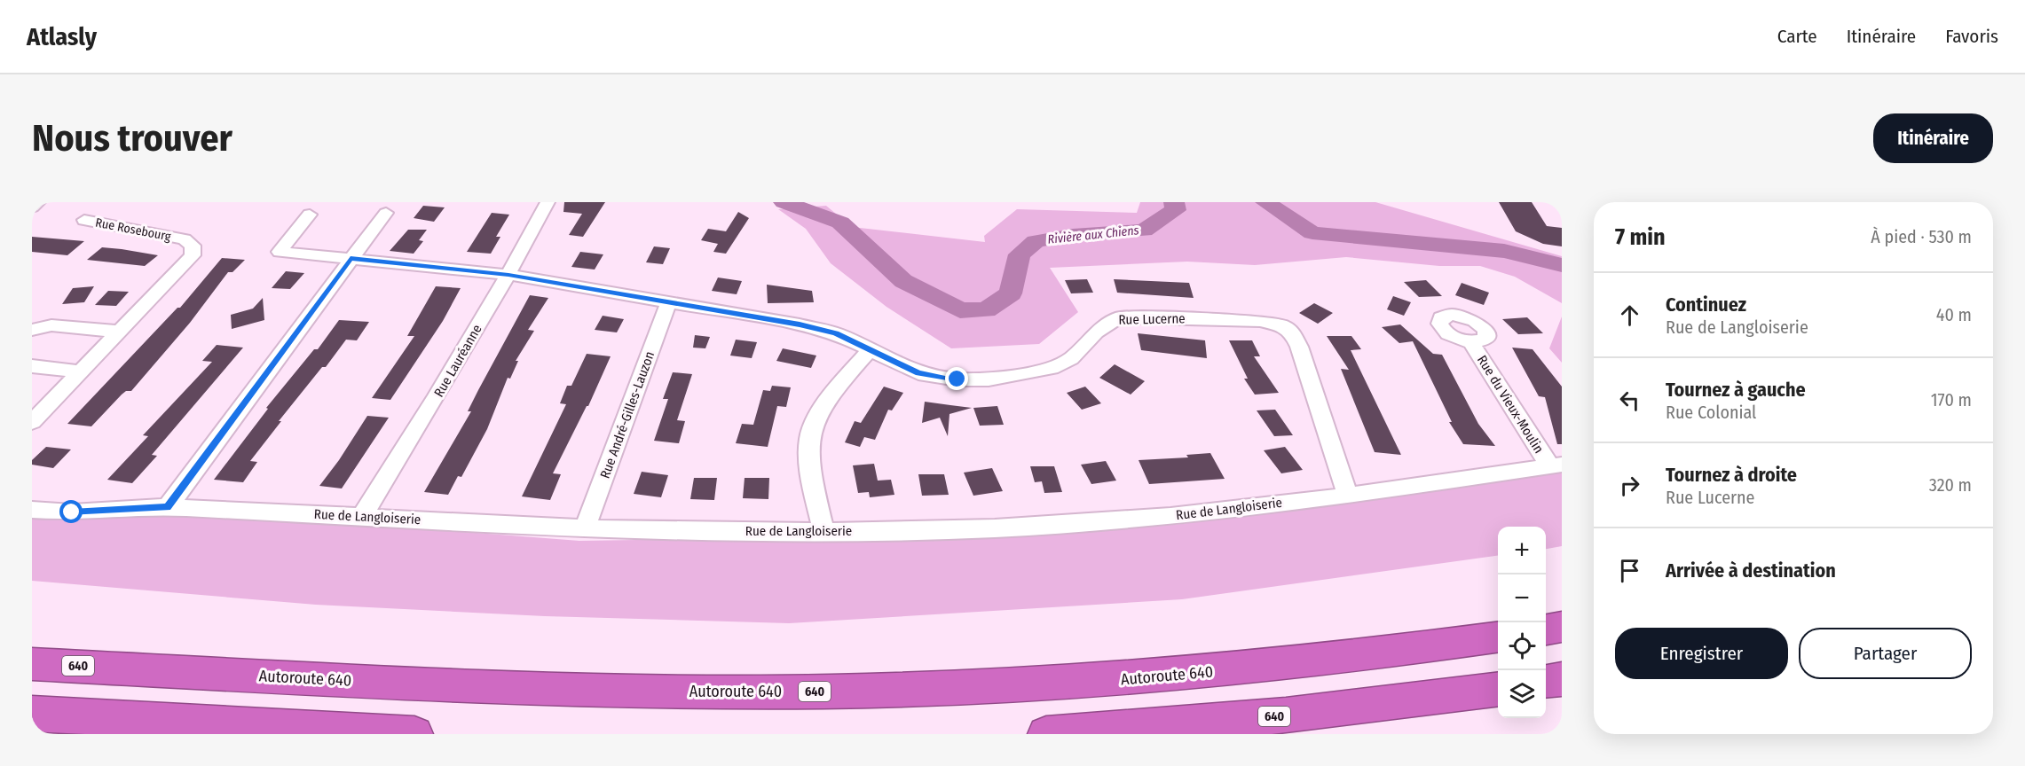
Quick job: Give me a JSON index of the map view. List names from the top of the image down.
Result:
{
  "streets": {
    "highway": ["640", "Autoroute 640"],
    "street": [
      "Rue Rosebourg",
      "Rue Lucerne",
      "Rue Lauréanne",
      "Rue du Vieux-Moulin",
      "Rue André-Gilles-Lauzon",
      "Rue de Langloiserie"
    ]
  },
  "crossings": [
    ["Rue Lucerne", "Rue Lauréanne"],
    ["Rue Lucerne", "Rue André-Gilles-Lauzon"],
    ["Rue Lucerne", "Rue de Langloiserie"],
    ["Rue Lauréanne", "Rue de Langloiserie"],
    ["Rue du Vieux-Moulin", "Rue de Langloiserie"],
    ["Rue André-Gilles-Lauzon", "Rue de Langloiserie"]
  ],
  "water": ["Rivière aux Chiens"],
  "page": {
    "header": "Atlasly",
    "nav": ["Carte", "Itinéraire", "Favoris"],
    "buttons": [
      "Itinéraire",
      ["Enregistrer", "Partager"]
    ],
    "title": "Nous trouver",
    "heading": ["7 min", "À pied · 530 m"],
    "list": [
      ["Continuez", "Rue de Langloiserie", "40 m"],
      ["Tournez à gauche", "Rue Colonial", "170 m"],
      ["Tournez à droite", "Rue Lucerne", "320 m"],
      "Arrivée à destination"
    ],
    "map_buttons": ["+", "−"]
  }
}
